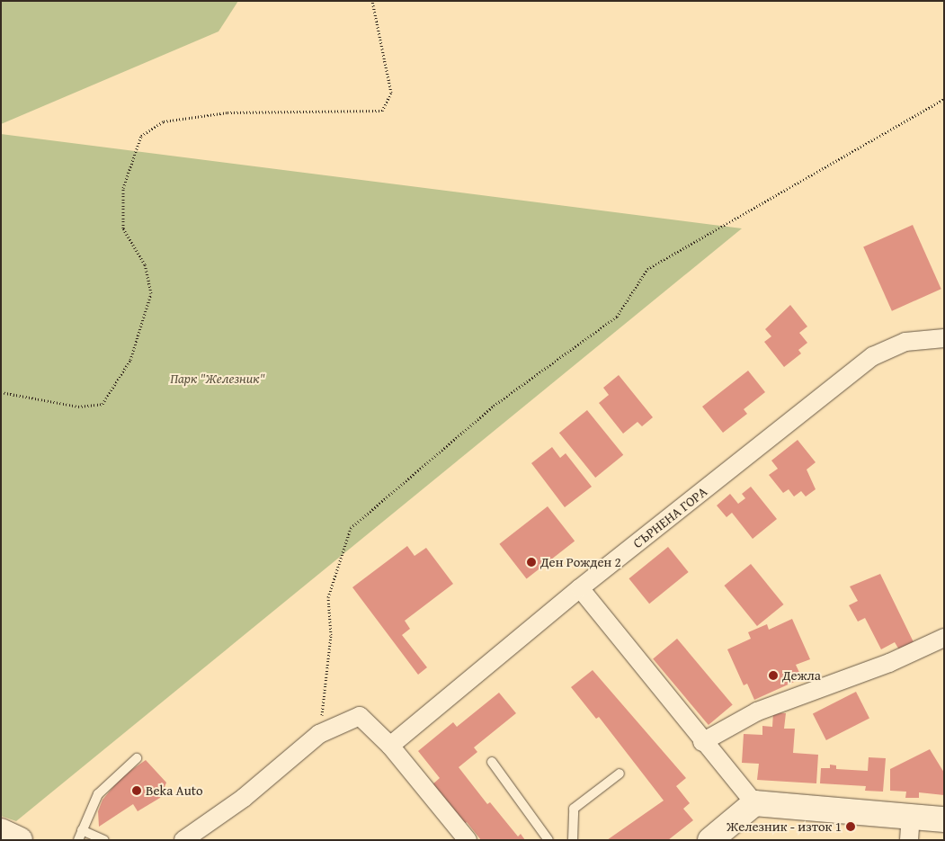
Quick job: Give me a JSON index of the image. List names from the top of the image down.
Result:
{
  "streets": {
    "street": ["СЪРНЕНА ГОРА"]
  },
  "parks": ["Парк \"Железник\""],
  "places": [
    "Ден Рожден 2",
    "Дежла",
    "Beka Auto",
    "Железник - изток 1"
  ]
}
